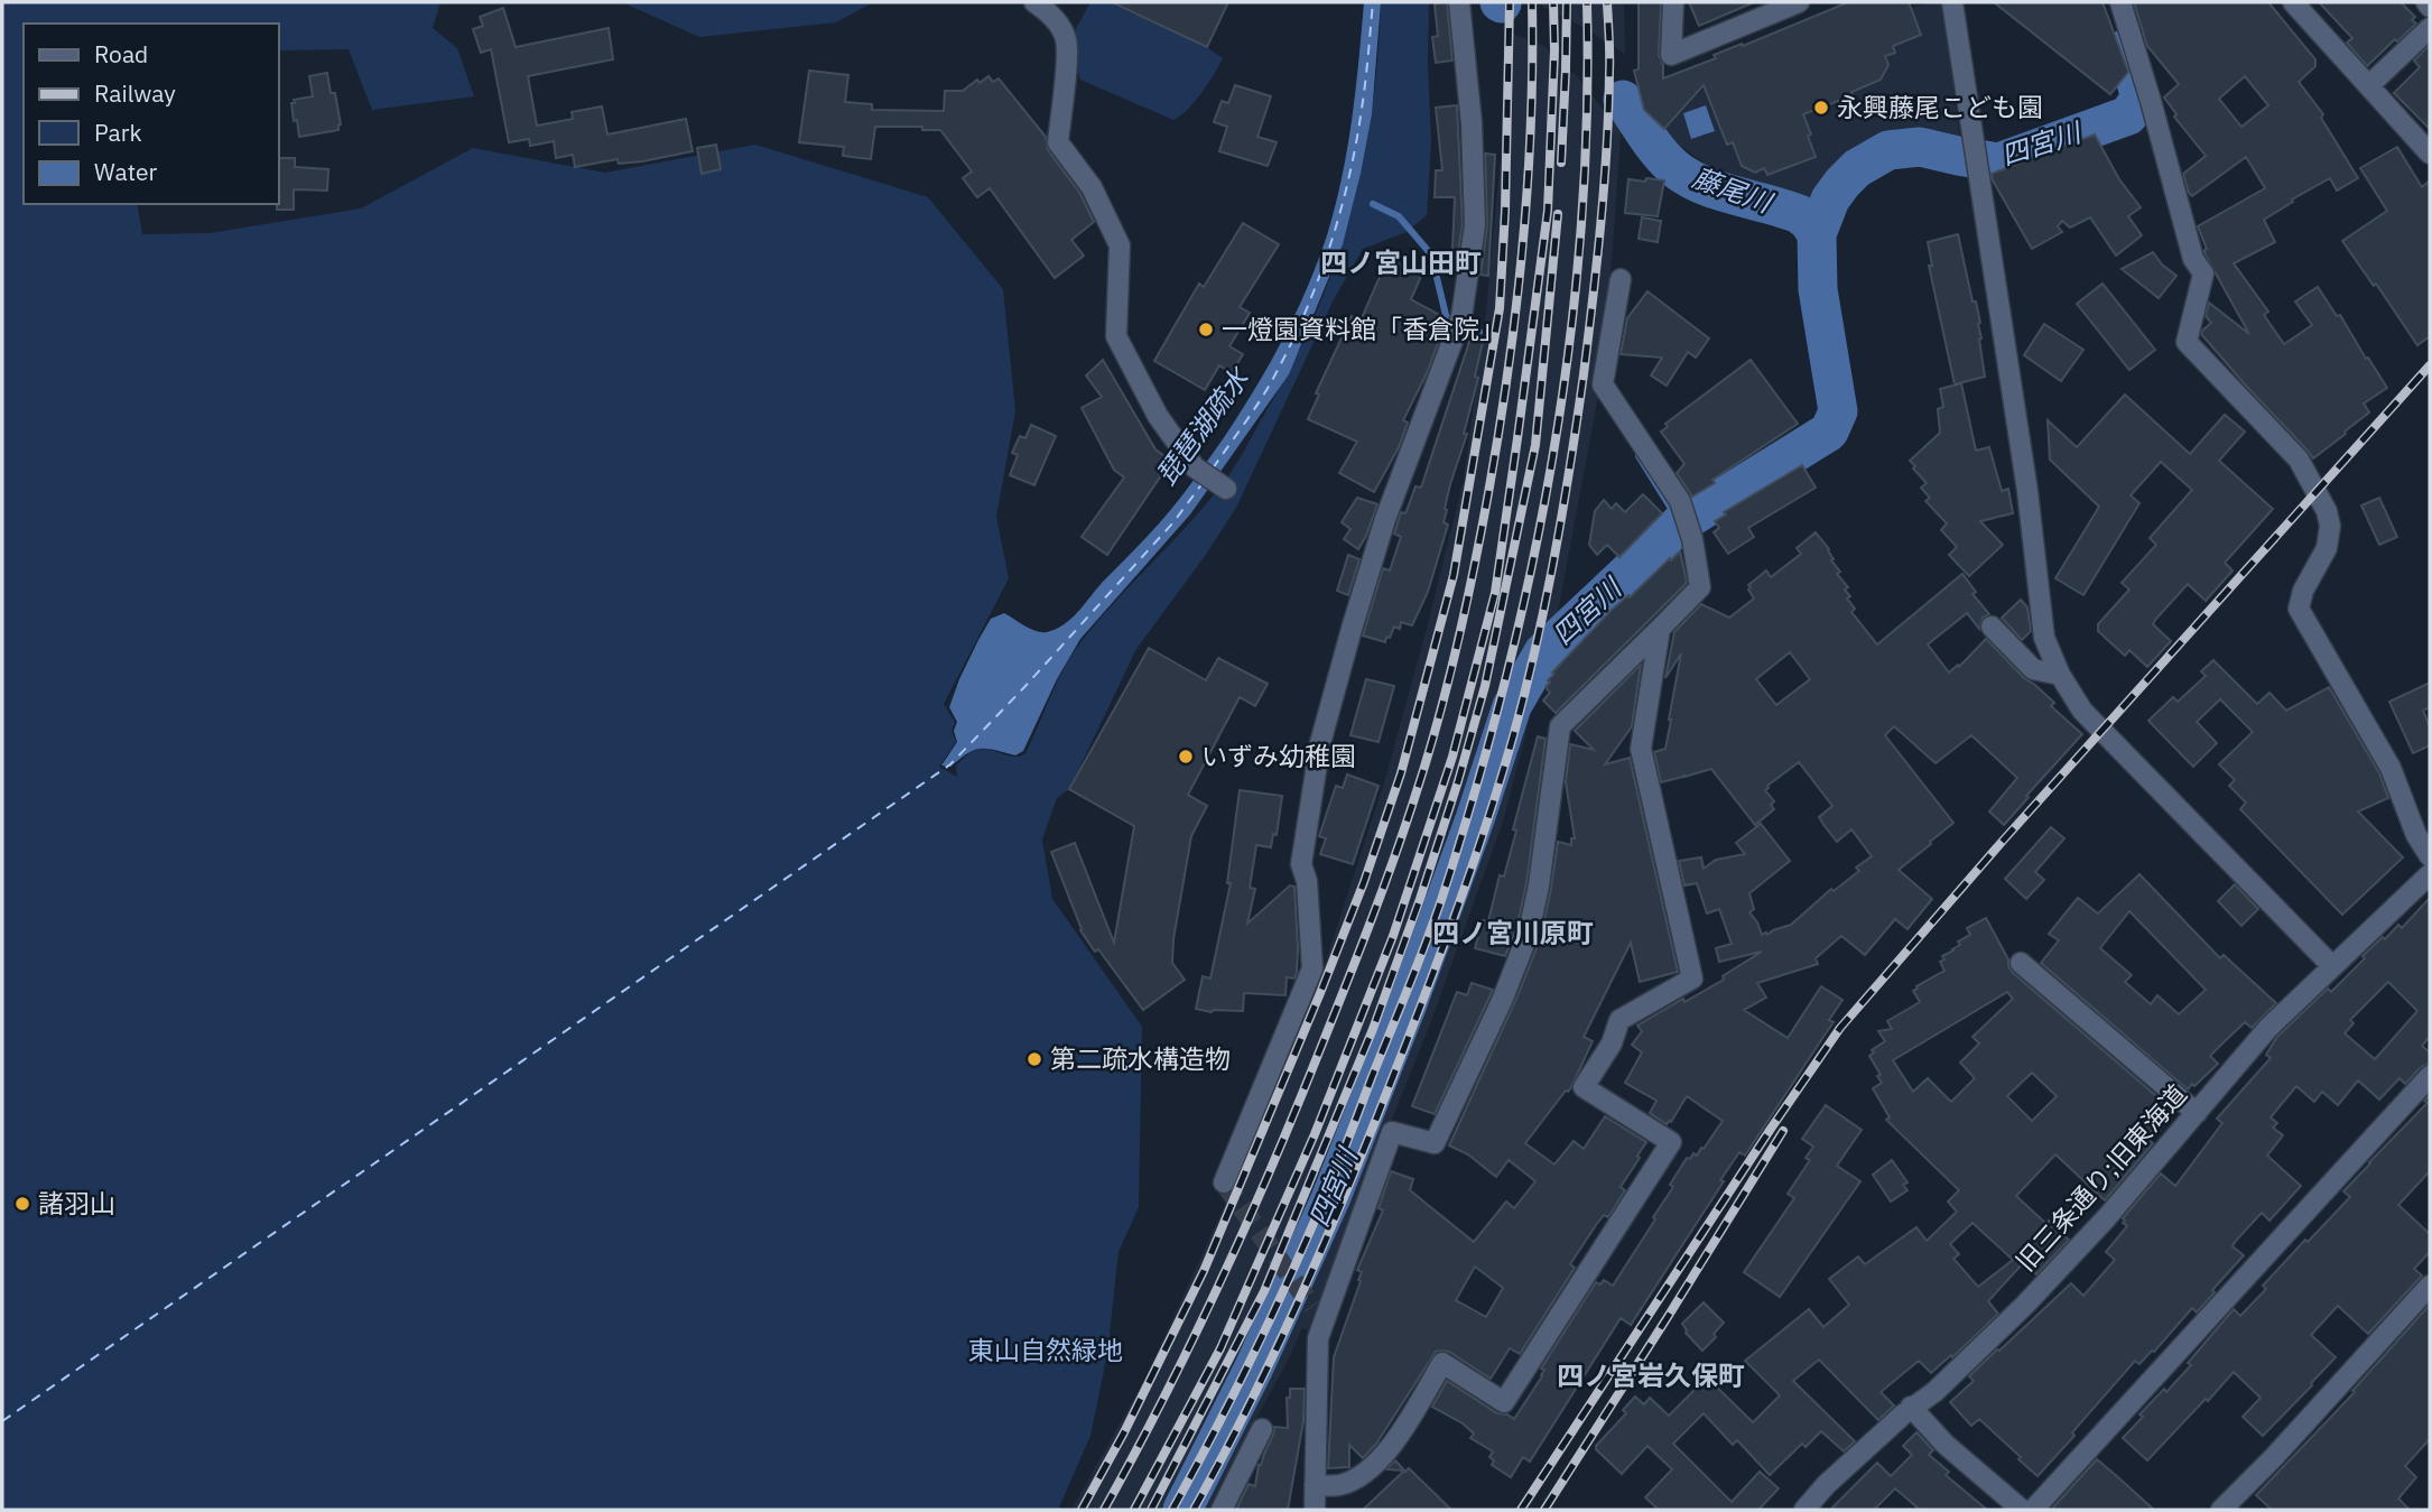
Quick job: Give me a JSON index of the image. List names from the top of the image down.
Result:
{
  "streets": {
    "street": ["旧三条通り;旧東海道"]
  },
  "districts": ["四ノ宮山田町", "四ノ宮川原町", "四ノ宮岩久保町"],
  "water": ["四宮川", "藤尾川", "琵琶湖疏水"],
  "parks": ["東山自然緑地"],
  "places": [
    "永興藤尾こども園",
    "一燈園資料館「香倉院」",
    "いずみ幼稚園",
    "第二疏水構造物",
    "諸羽山"
  ],
  "legend": [
    "Road",
    "Railway",
    "Park",
    "Water"
  ]
}
